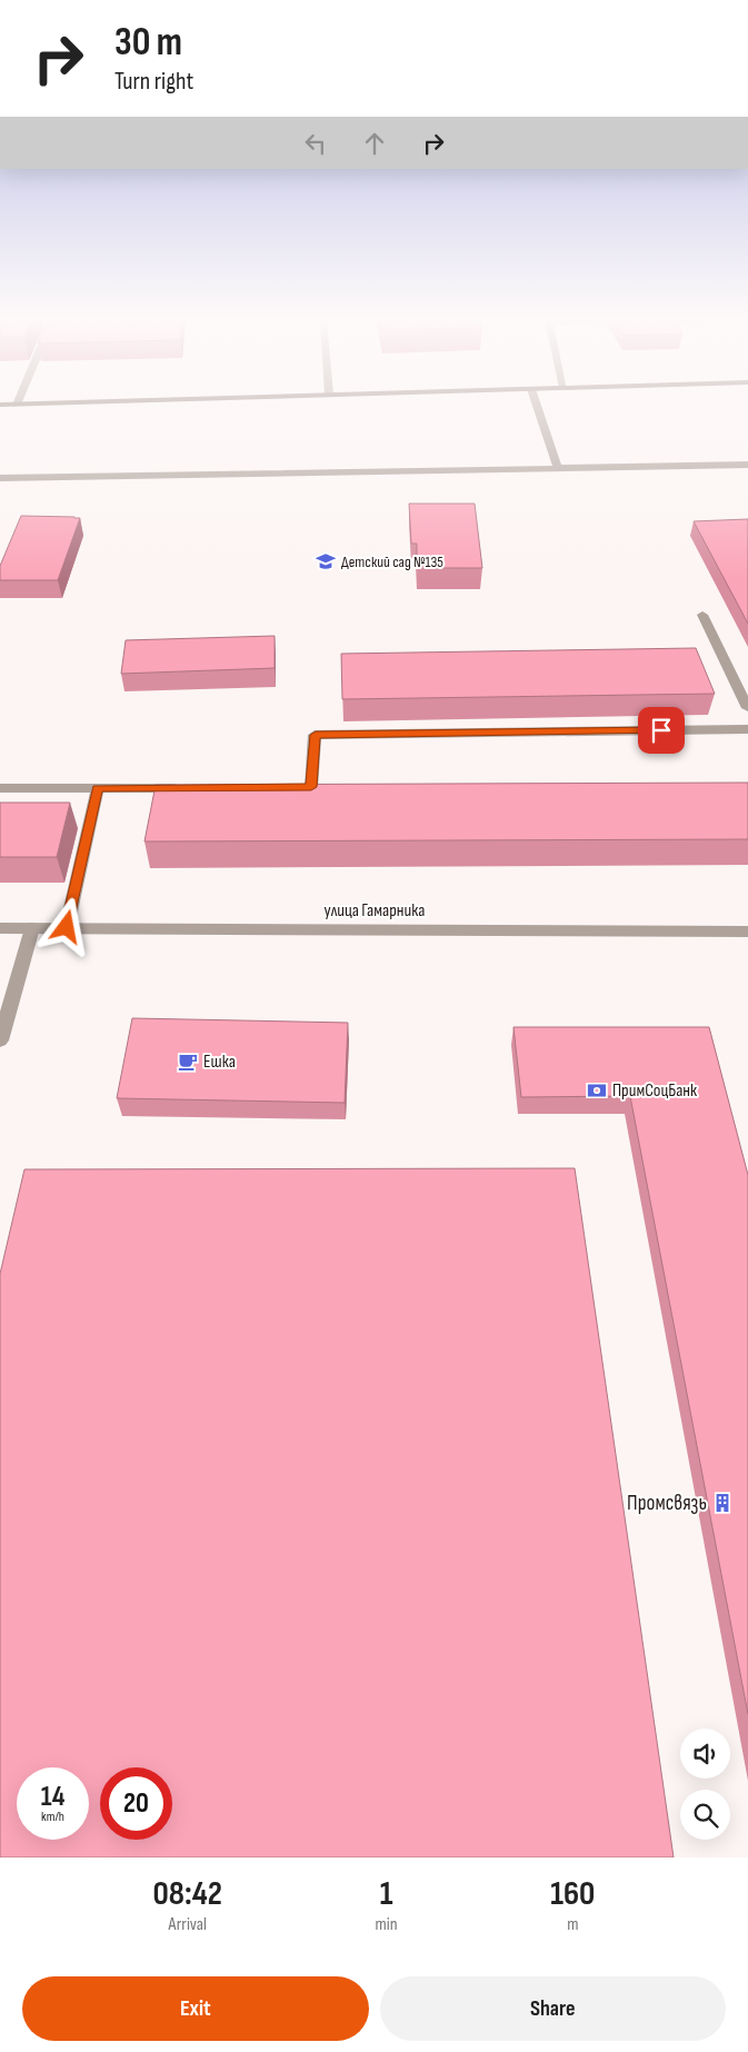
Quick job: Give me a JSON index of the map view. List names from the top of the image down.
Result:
{
  "streets": {
    "street": ["улица Гамарника"]
  },
  "places": {
    "school or university": ["Детский сад №135"],
    "cafe": ["Ешка"],
    "bank": ["ПримСоцБанк"],
    "building": ["Промсвязь"]
  },
  "page": {
    "turn": ["30 m", "Turn right"],
    "speed": "14 km/h",
    "limit": "20",
    "eta": [
      "08:42",
      "Arrival",
      "1",
      "min",
      "160",
      "m"
    ],
    "buttons": ["Exit", "Share"]
  }
}
